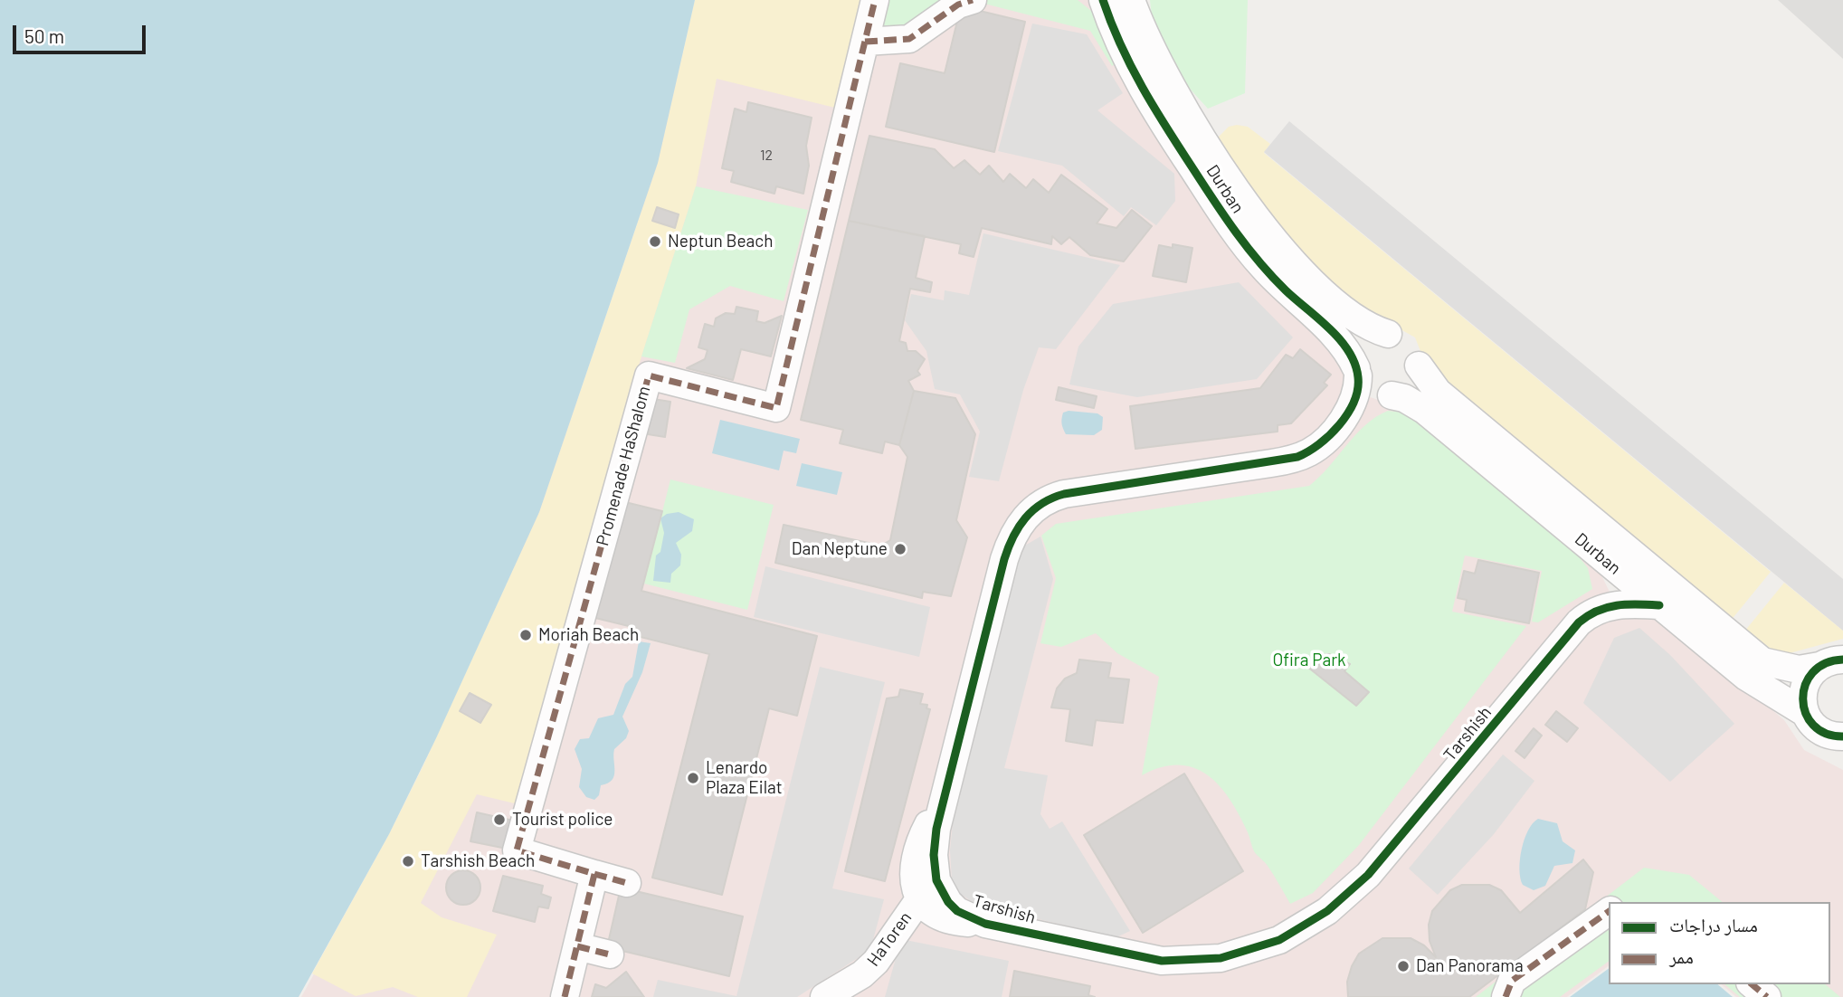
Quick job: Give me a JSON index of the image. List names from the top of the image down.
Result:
{
  "streets": {
    "street": [
      "Durban",
      "Promenade HaShalom",
      "Tarshish",
      "HaToren"
    ]
  },
  "crossings": [
    ["Durban", "Tarshish"],
    ["Tarshish", "HaToren"]
  ],
  "parks": ["Ofira Park"],
  "places": [
    "Neptun Beach",
    "Dan Neptune",
    "Moriah Beach",
    "Lenardo Plaza Eilat",
    "Tourist police",
    "Tarshish Beach",
    "Dan Panorama"
  ],
  "house_numbers": ["12"],
  "legend": ["مسار دراجات", "ممر"],
  "scale_bar": "50 m"
}
